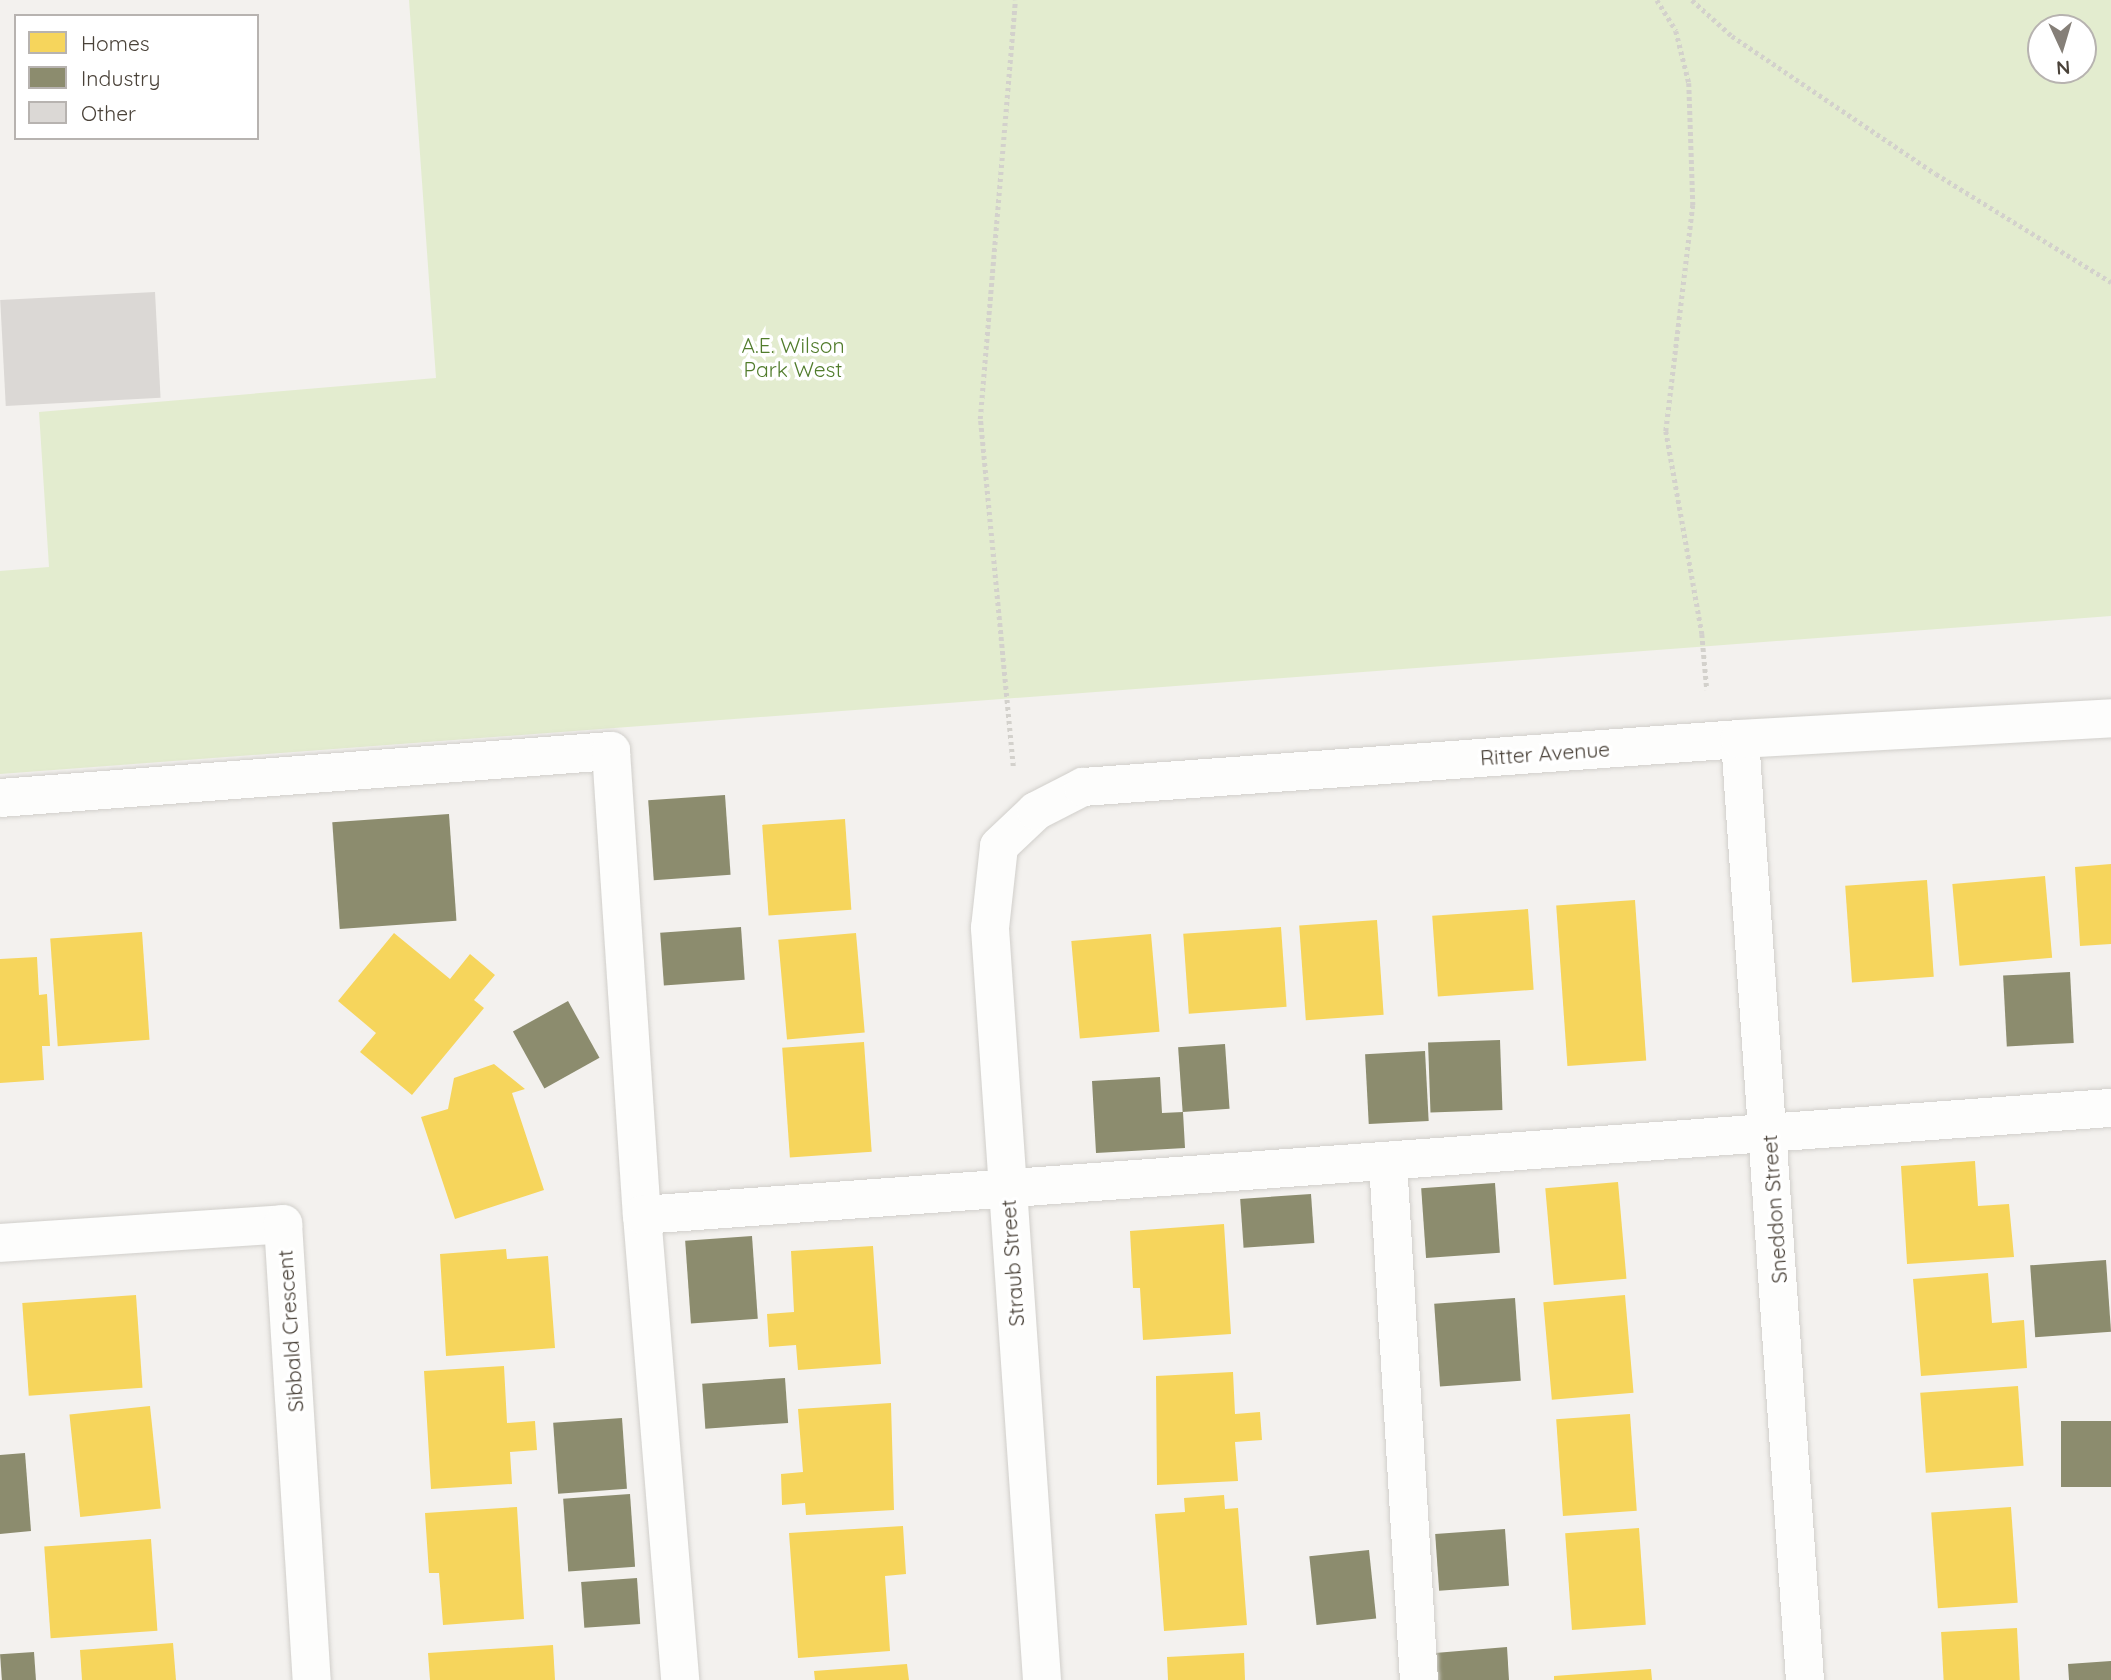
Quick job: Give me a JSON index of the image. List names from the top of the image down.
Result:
{
  "streets": {
    "street": [
      "Ritter Avenue",
      "Sneddon Street",
      "Straub Street",
      "Sibbald Crescent"
    ]
  },
  "crossings": [
    ["Ritter Avenue", "Sneddon Street"],
    ["Ritter Avenue", "Straub Street"]
  ],
  "parks": ["A.E. Wilson Park West"],
  "legend": ["Homes", "Industry", "Other"],
  "north": "bottom"
}
